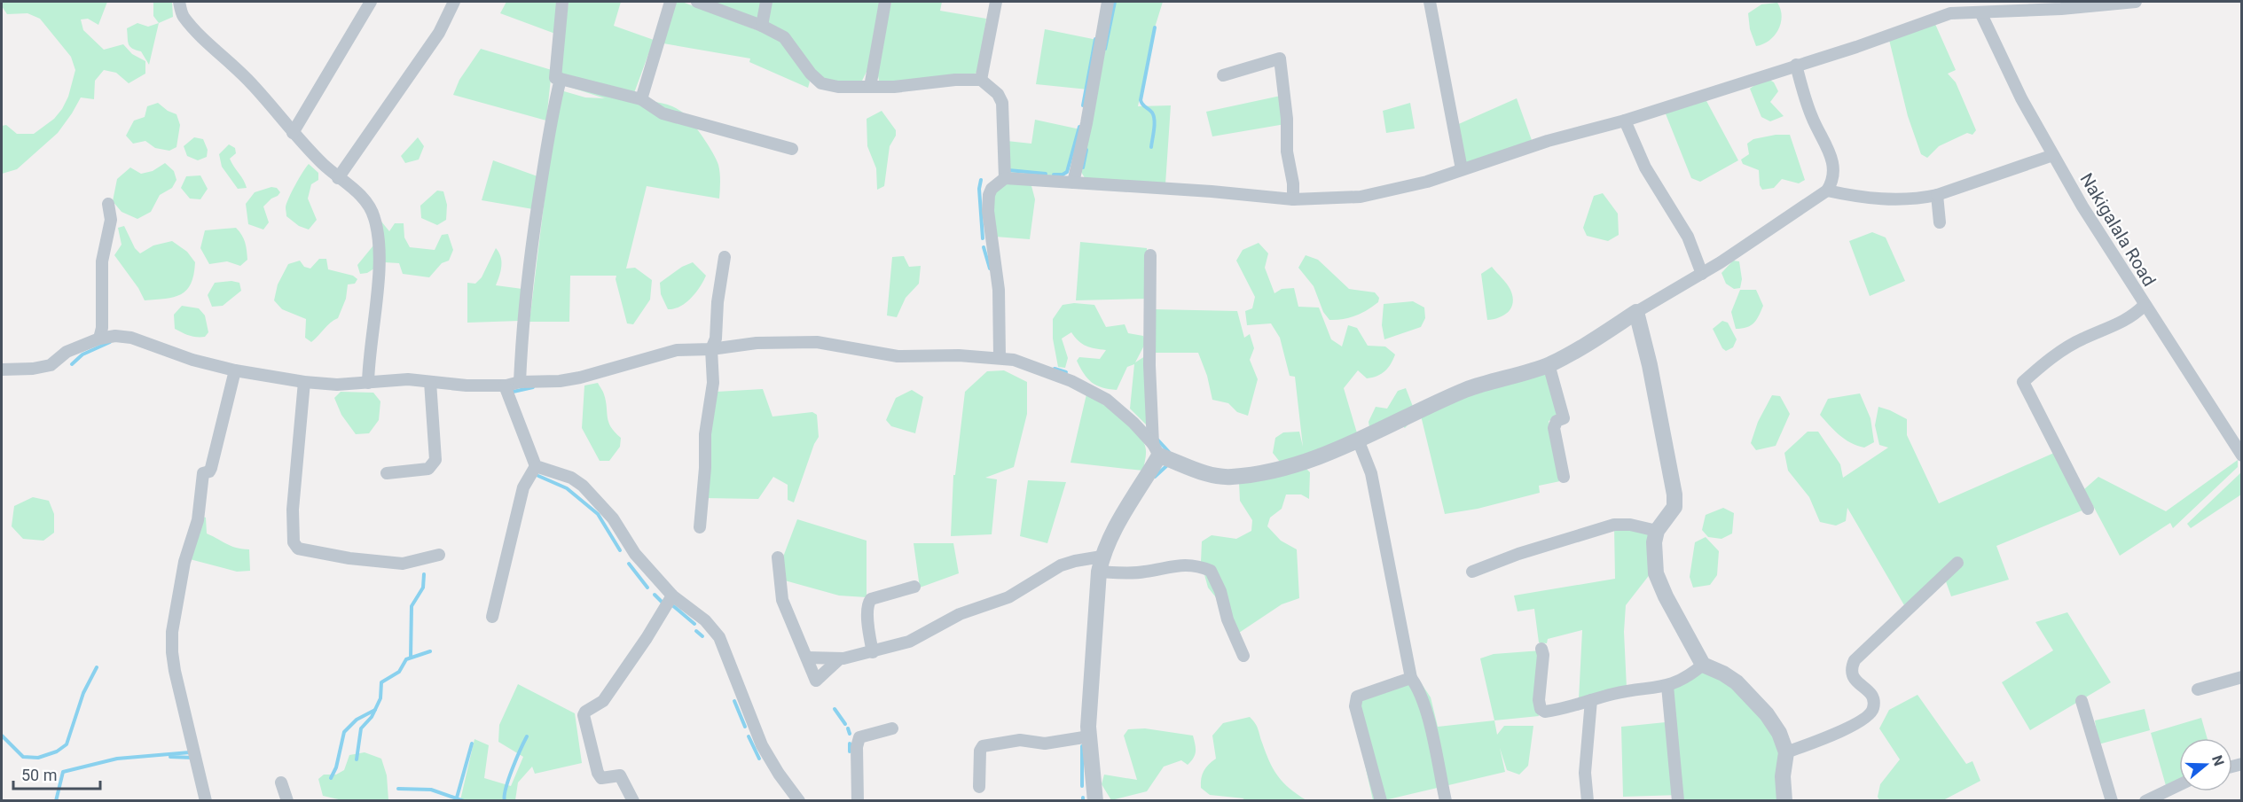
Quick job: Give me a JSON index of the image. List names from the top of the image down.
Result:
{
  "streets": {
    "street": ["Nakigalala Road"]
  },
  "scale_bar": "50 m",
  "north": "right"
}
